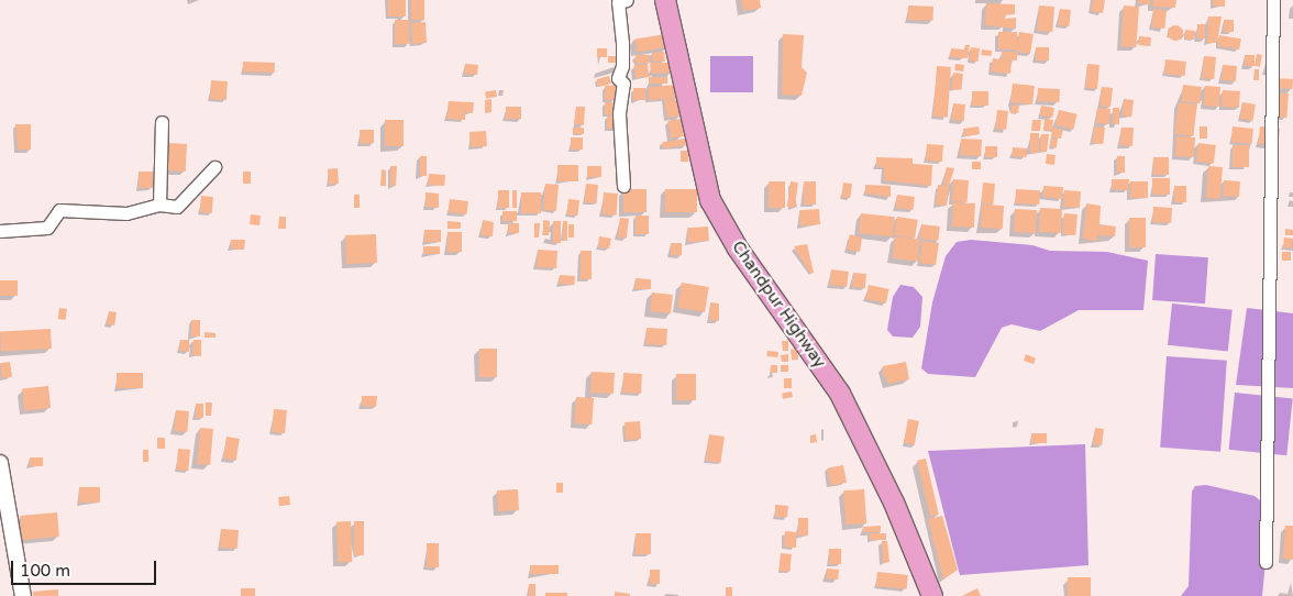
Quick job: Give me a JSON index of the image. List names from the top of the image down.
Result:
{
  "streets": {
    "main road": ["Chandpur Highway"]
  },
  "scale_bar": "100 m"
}
